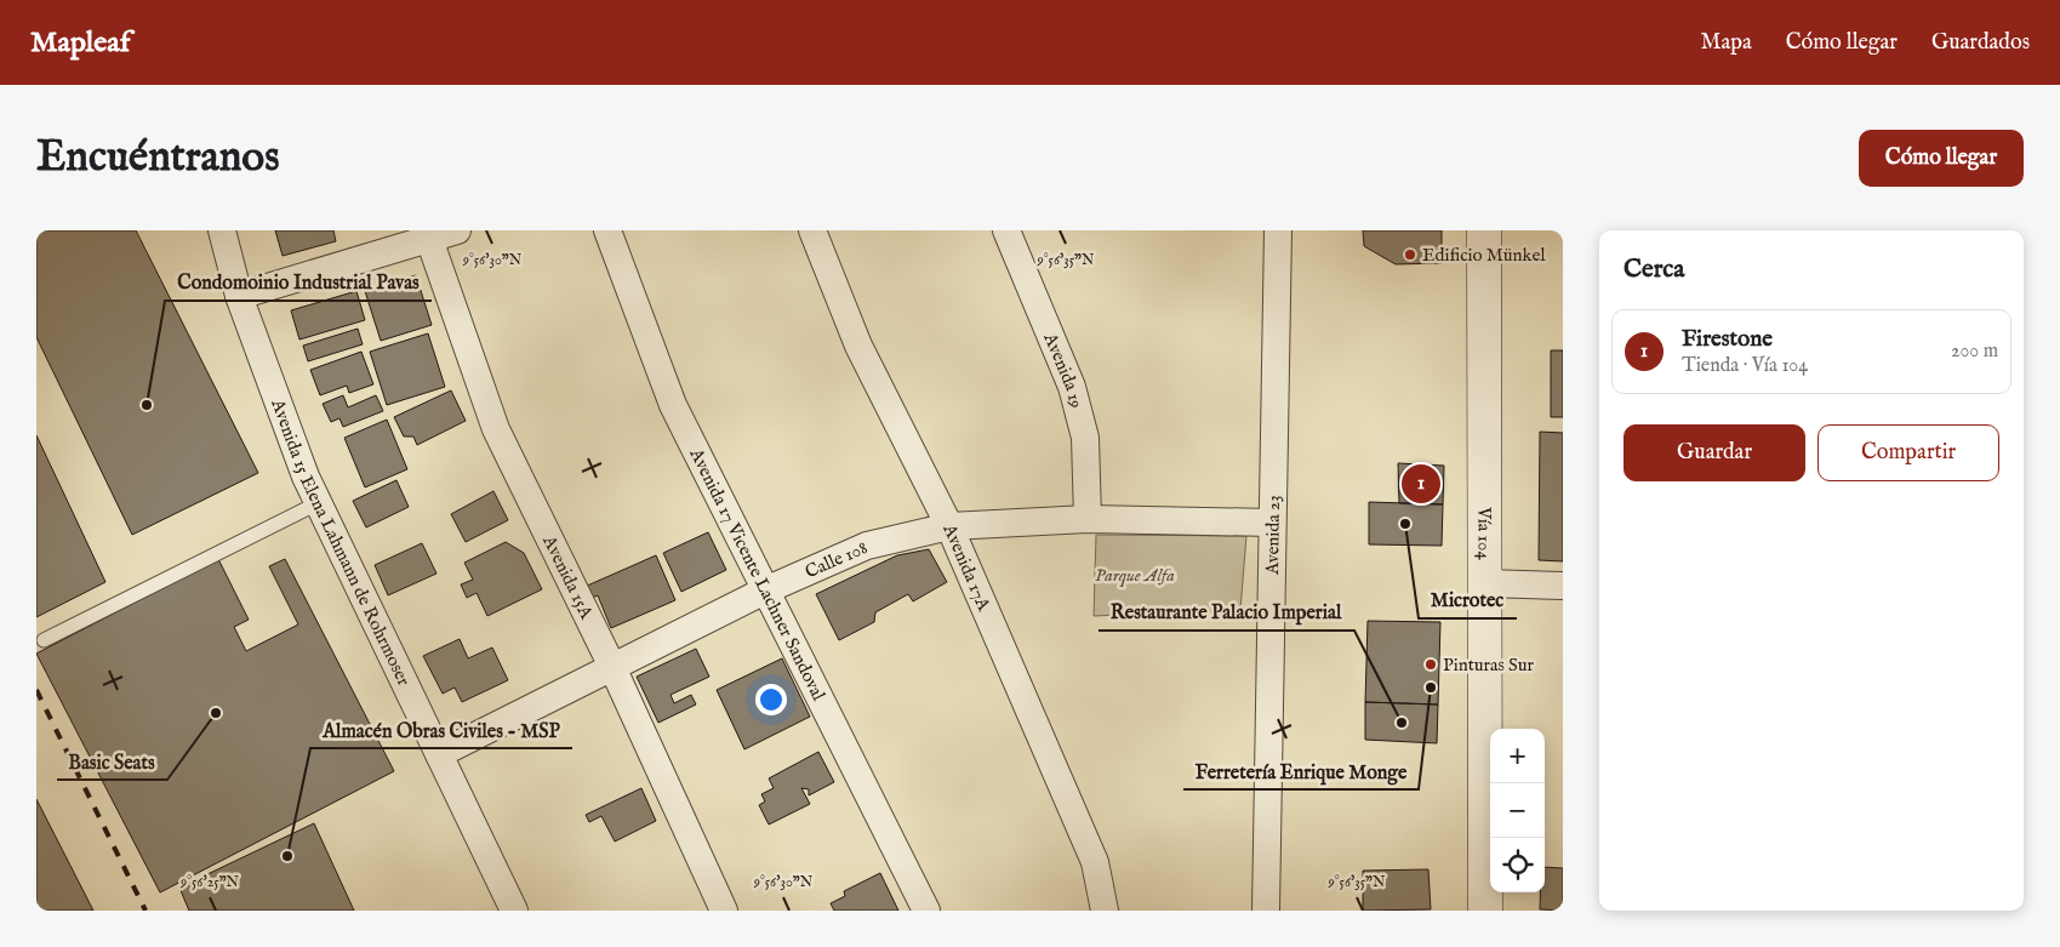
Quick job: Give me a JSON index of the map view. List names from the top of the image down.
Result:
{
  "streets": {
    "main road": ["Vía 104"],
    "street": [
      "Avenida 19",
      "Avenida 23",
      "Avenida 15 Elena Lahmann de Rohrmoser",
      "Calle 108",
      "Avenida 17A",
      "Avenida 17 Vicente Lachner Sandoval",
      "Avenida 15A"
    ]
  },
  "crossings": [
    ["Avenida 19", "Calle 108"],
    ["Avenida 23", "Calle 108"],
    ["Avenida 15 Elena Lahmann de Rohrmoser", "Calle 108"],
    ["Calle 108", "Avenida 17A"],
    ["Calle 108", "Avenida 17 Vicente Lachner Sandoval"],
    ["Calle 108", "Avenida 15A"]
  ],
  "parks": ["Parque Alfa"],
  "places": [
    "Edificio Münkel",
    "Condomoinio Industrial Pavas",
    "Microtec",
    "Pinturas Sur",
    "Ferretería Enrique Monge",
    "Basic Seats",
    "Restaurante Palacio Imperial",
    "Almacén Obras Civiles - MSP"
  ],
  "page": {
    "header": "Mapleaf",
    "nav": ["Mapa", "Cómo llegar", "Guardados"],
    "buttons": [
      "Cómo llegar",
      ["Guardar", "Compartir"]
    ],
    "title": "Encuéntranos",
    "heading": "Cerca",
    "list": [
      {
        "mark": "1",
        "name": "Firestone",
        "note": "Tienda · Vía 104",
        "value": "200 m"
      }
    ],
    "pins": "1",
    "map_buttons": ["+", "−"]
  },
  "coordinates": ["9°56'30\"N", "9°56'35\"N", "9°56'25\"N"]
}
